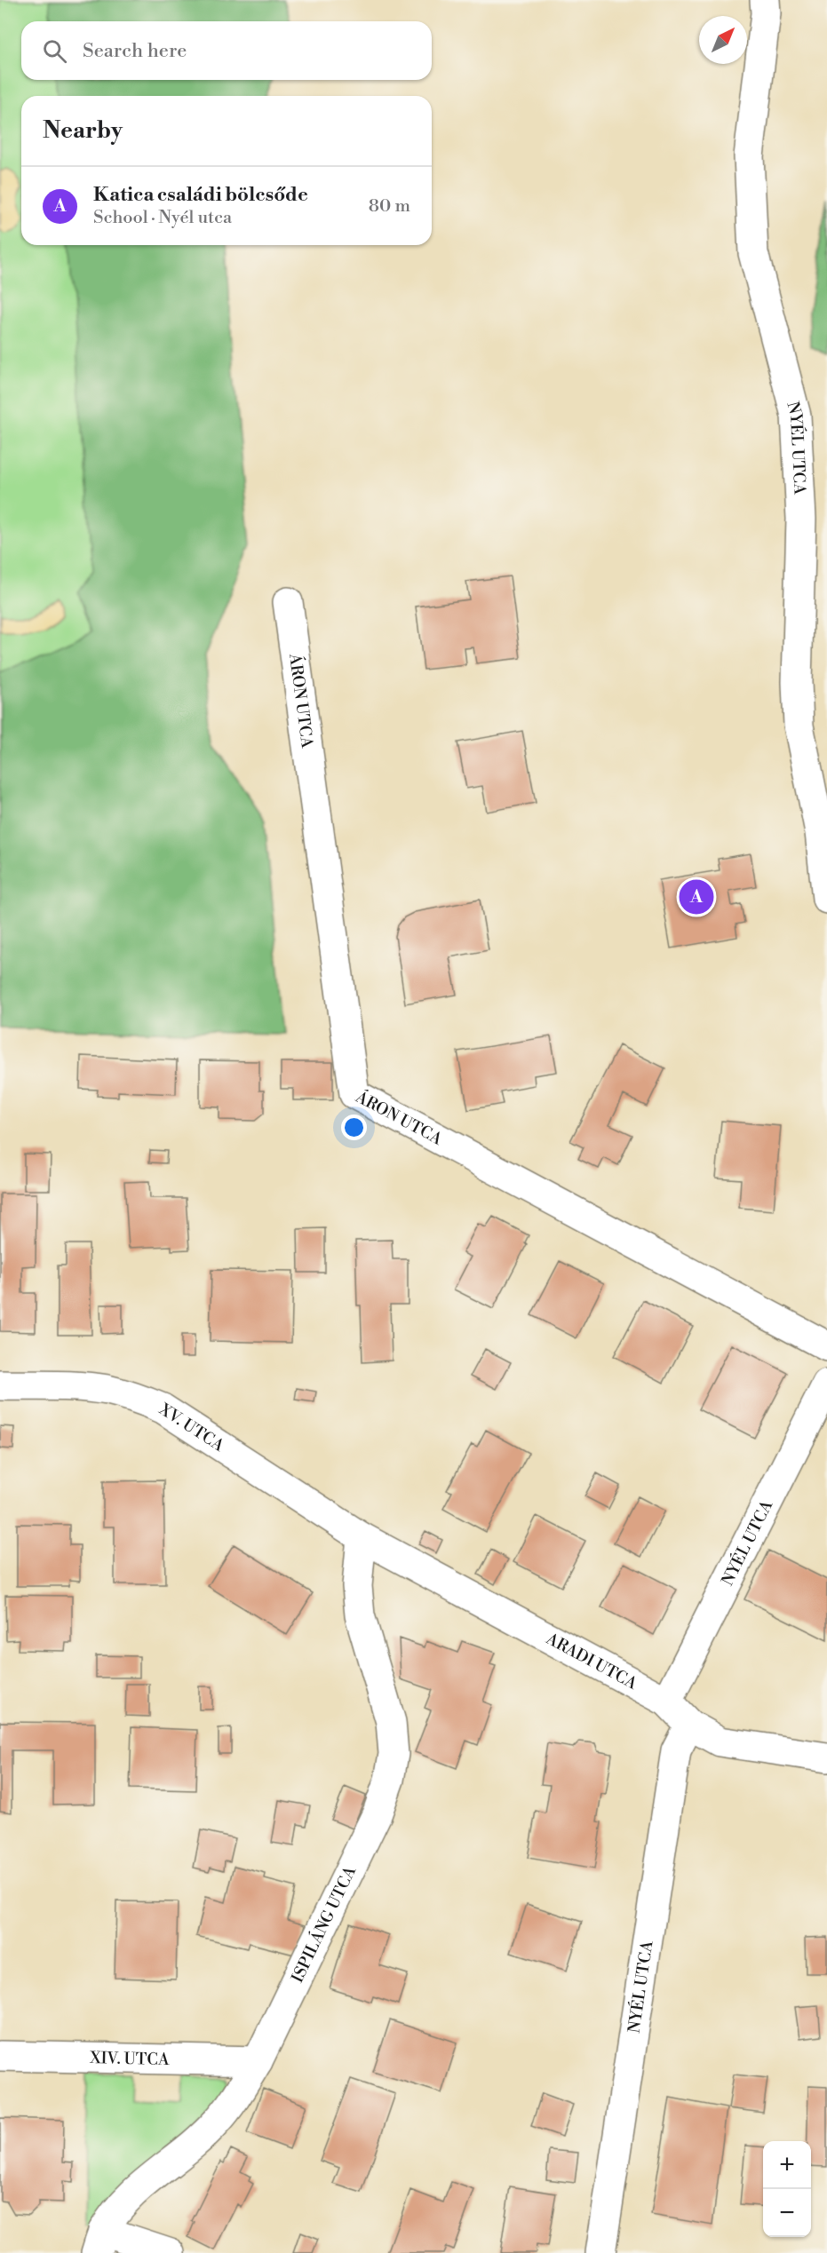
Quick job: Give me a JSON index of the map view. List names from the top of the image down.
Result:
{
  "streets": {
    "street": [
      "NYÉL UTCA",
      "ÁRON UTCA",
      "XV. UTCA",
      "ARADI UTCA",
      "ISPILÁNG UTCA",
      "XIV. UTCA"
    ]
  },
  "crossings": [
    ["NYÉL UTCA", "ARADI UTCA"],
    ["XV. UTCA", "ARADI UTCA"],
    ["XV. UTCA", "ISPILÁNG UTCA"],
    ["ARADI UTCA", "ISPILÁNG UTCA"],
    ["ISPILÁNG UTCA", "XIV. UTCA"]
  ],
  "north": "top right",
  "page": {
    "search": "Search here",
    "heading": "Nearby",
    "list": [
      {
        "mark": "A",
        "name": "Katica családi bölcsőde",
        "note": "School · Nyél utca",
        "value": "80 m"
      }
    ],
    "pins": "A",
    "map_buttons": ["+", "−"]
  }
}
